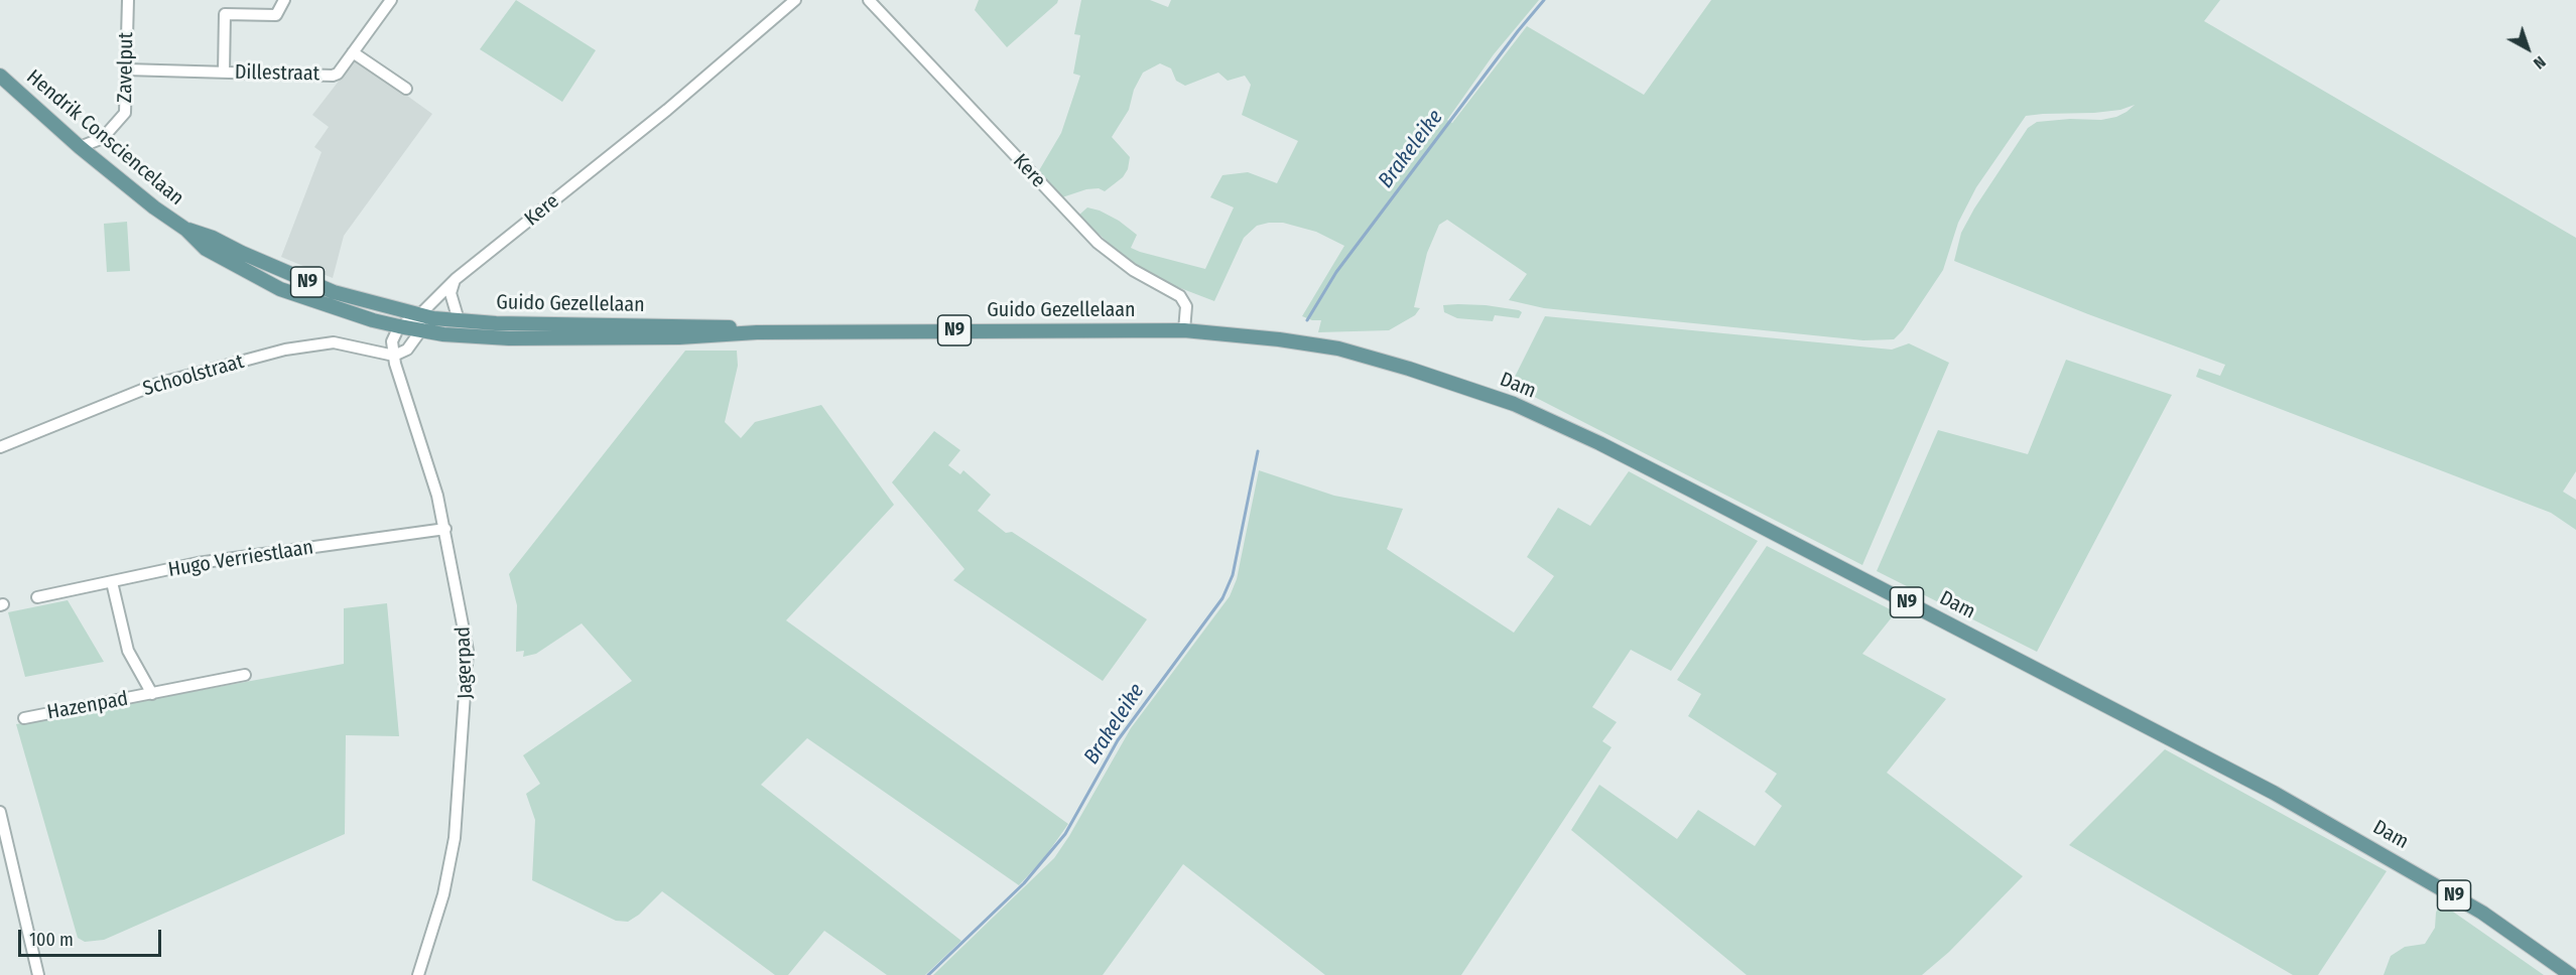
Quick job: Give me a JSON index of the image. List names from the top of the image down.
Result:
{
  "streets": {
    "main road": [
      "Hendrik Consciencelaan",
      "N9",
      "Guido Gezellelaan",
      "Dam"
    ],
    "street": [
      "Zavelput",
      "Dillestraat",
      "Kere",
      "Schoolstraat",
      "Hugo Verriestlaan",
      "Jagerpad",
      "Hazenpad"
    ]
  },
  "crossings": [
    ["Zavelput", "Dillestraat"],
    ["Zavelput", "Hendrik Consciencelaan"],
    ["Hendrik Consciencelaan", "Kere"],
    ["Hendrik Consciencelaan", "Guido Gezellelaan"],
    ["Kere", "Guido Gezellelaan"],
    ["Kere", "Dam"],
    ["Guido Gezellelaan", "Dam"],
    ["Schoolstraat", "Jagerpad"],
    ["Hugo Verriestlaan", "Jagerpad"]
  ],
  "water": ["Brakeleike"],
  "scale_bar": "100 m",
  "north": "bottom right"
}
